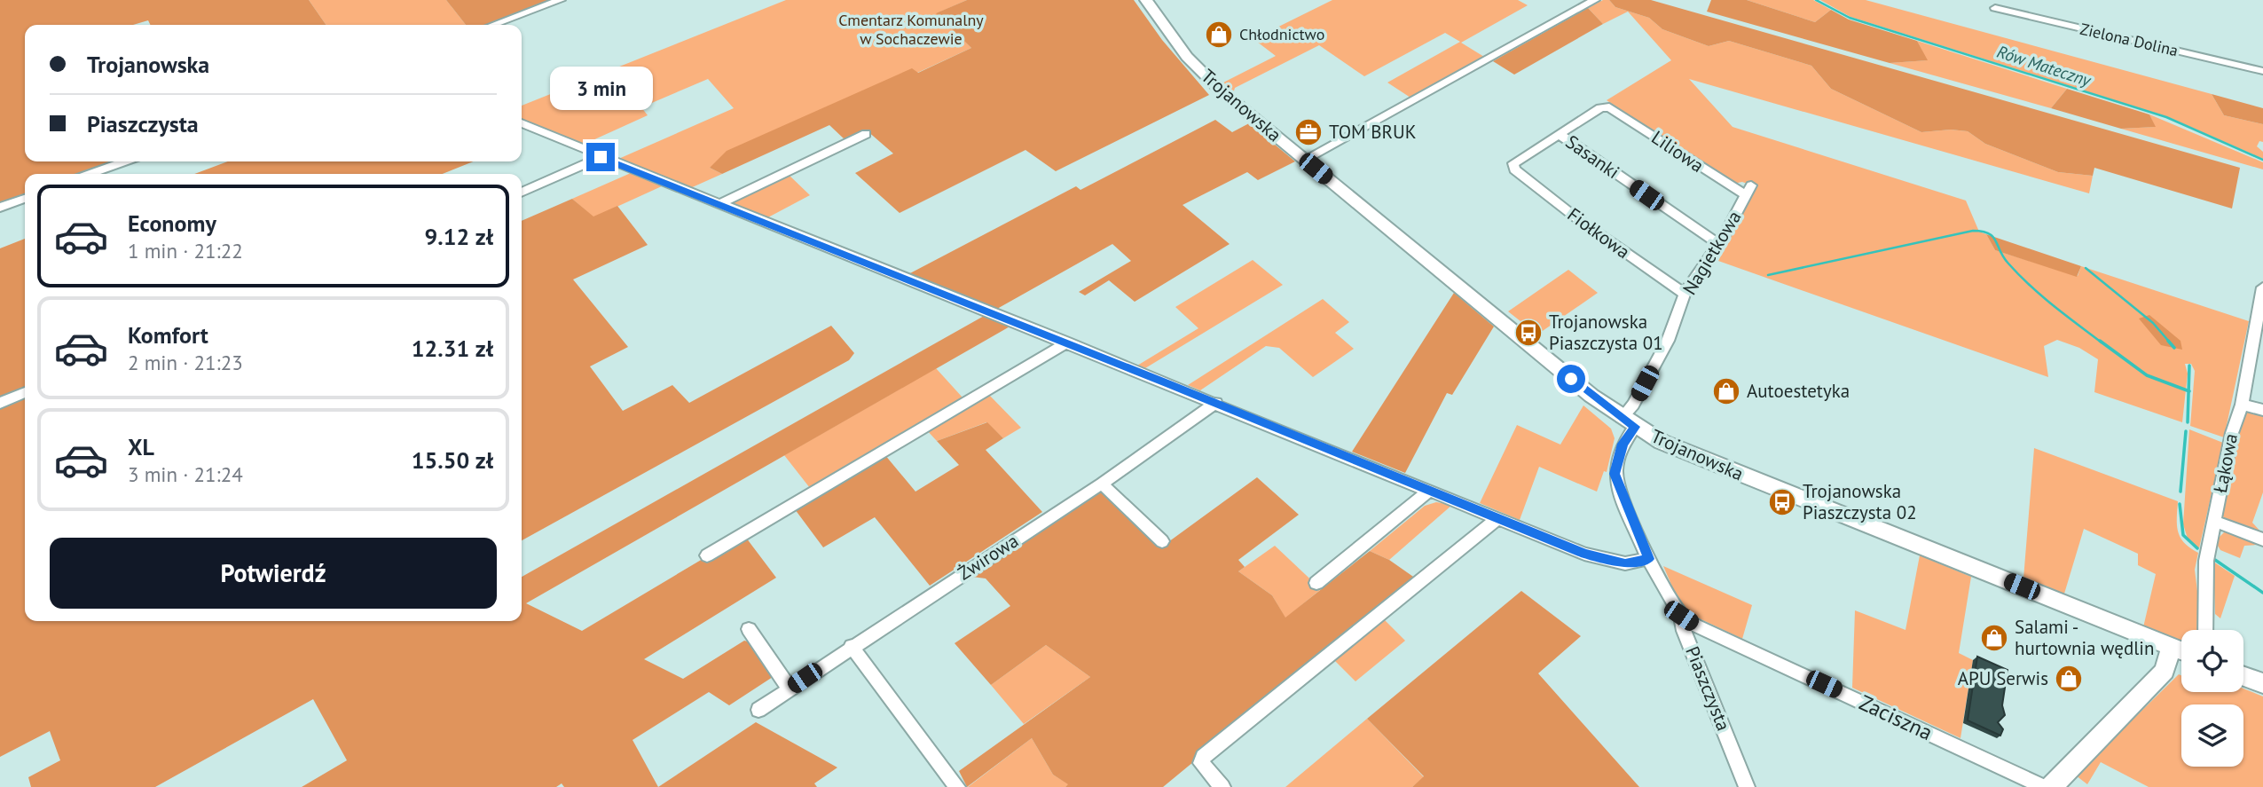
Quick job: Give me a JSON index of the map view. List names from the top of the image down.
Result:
{
  "streets": {
    "street": [
      "Zielona Dolina",
      "Trojanowska",
      "Liliowa",
      "Sasanki",
      "Fiołkowa",
      "Nagietkowa",
      "Łąkowa",
      "Żwirowa",
      "Piaszczysta",
      "Zaciszna"
    ]
  },
  "crossings": [
    ["Trojanowska", "Nagietkowa"],
    ["Trojanowska", "Piaszczysta"],
    ["Liliowa", "Sasanki"],
    ["Liliowa", "Fiołkowa"],
    ["Liliowa", "Nagietkowa"],
    ["Sasanki", "Fiołkowa"],
    ["Sasanki", "Nagietkowa"],
    ["Fiołkowa", "Nagietkowa"],
    ["Nagietkowa", "Piaszczysta"],
    ["Piaszczysta", "Zaciszna"]
  ],
  "water": ["Rów Mateczny"],
  "parks": ["Cmentarz Komunalny w Sochaczewie"],
  "places": {
    "shop": [
      "Chłodnictwo",
      "Autoestetyka",
      "Salami - hurtownia wędlin",
      "APU Serwis"
    ],
    "office": ["TOM BRUK"],
    "bus stop": ["Trojanowska Piaszczysta 01", "Trojanowska Piaszczysta 02"]
  },
  "page": {
    "banner": ["Trojanowska", "Piaszczysta"],
    "bubble": "3 min",
    "list": [
      {
        "name": "Economy",
        "note": "1 min · 21:22",
        "value": "9.12 zł"
      },
      {
        "name": "Komfort",
        "note": "2 min · 21:23",
        "value": "12.31 zł"
      },
      {
        "name": "XL",
        "note": "3 min · 21:24",
        "value": "15.50 zł"
      }
    ],
    "buttons": "Potwierdź"
  }
}
